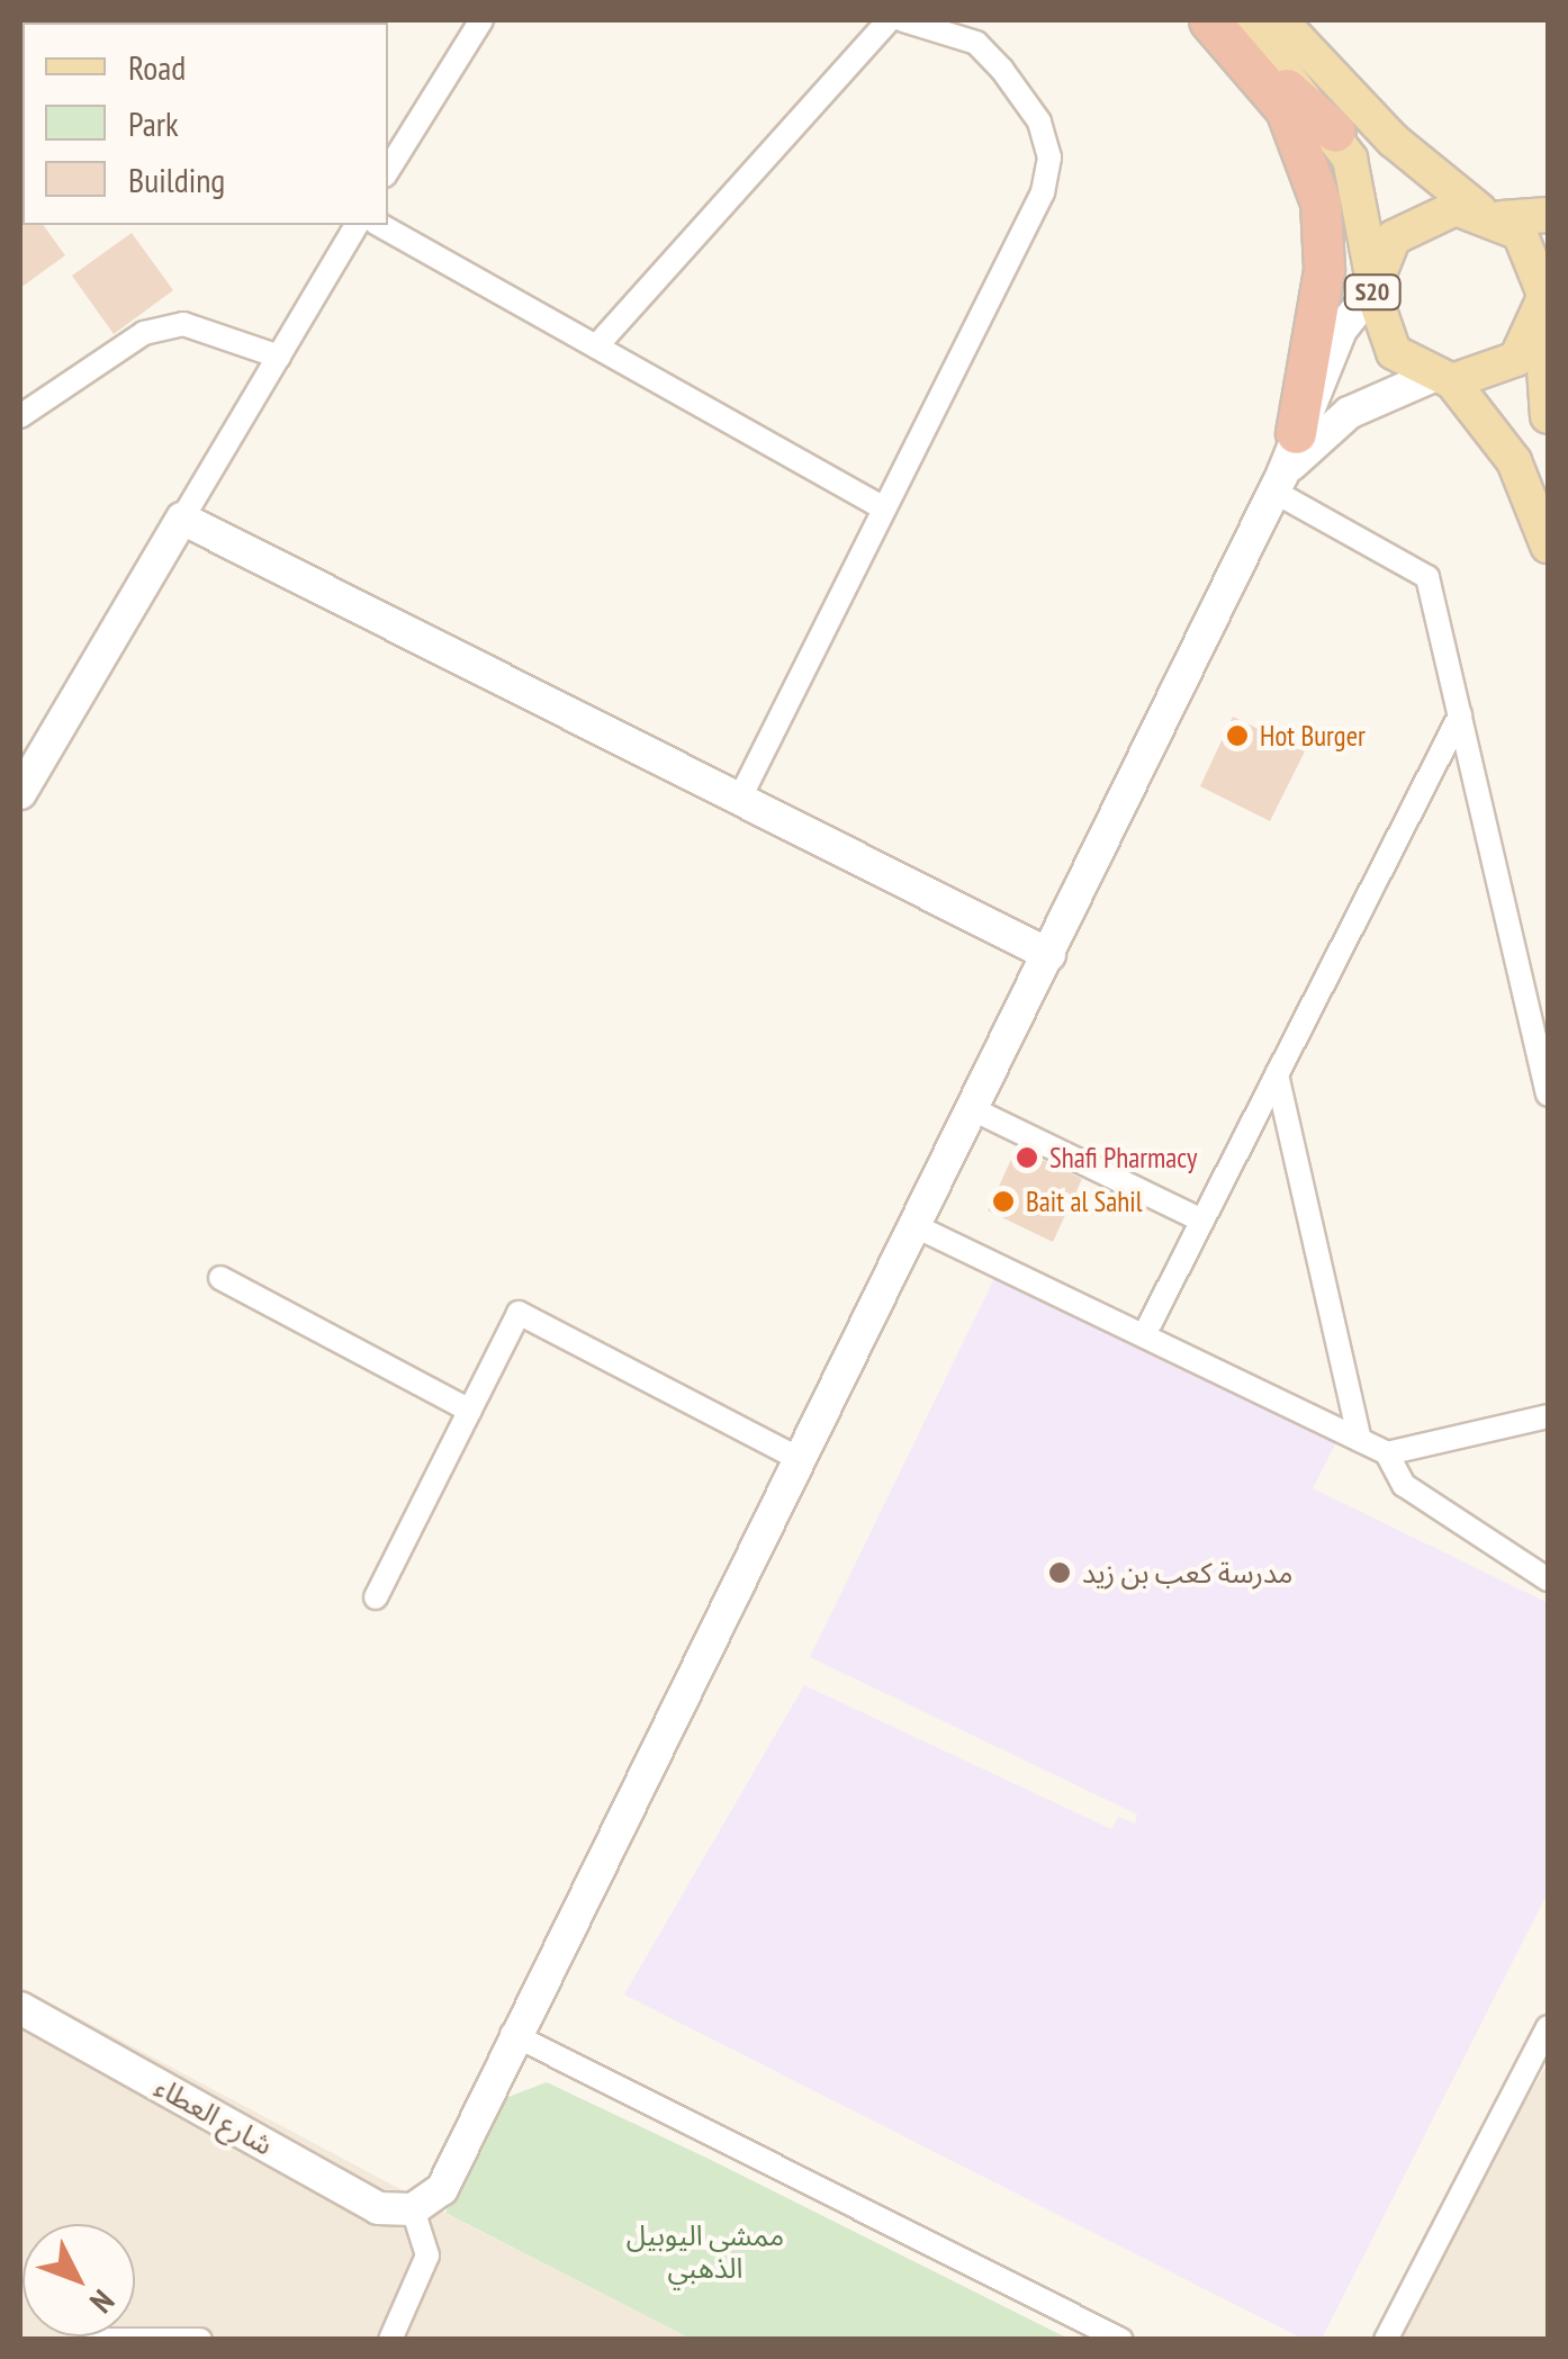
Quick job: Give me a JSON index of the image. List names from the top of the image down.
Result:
{
  "streets": {
    "main road": ["S20"],
    "street": ["شارع العطاء"]
  },
  "parks": ["ممشى اليوبيل الذهبي"],
  "places": [
    "Hot Burger",
    "Shafi Pharmacy",
    "Bait al Sahil",
    "مدرسة كعب بن زيد"
  ],
  "legend": ["Road", "Park", "Building"],
  "north": "bottom right"
}
